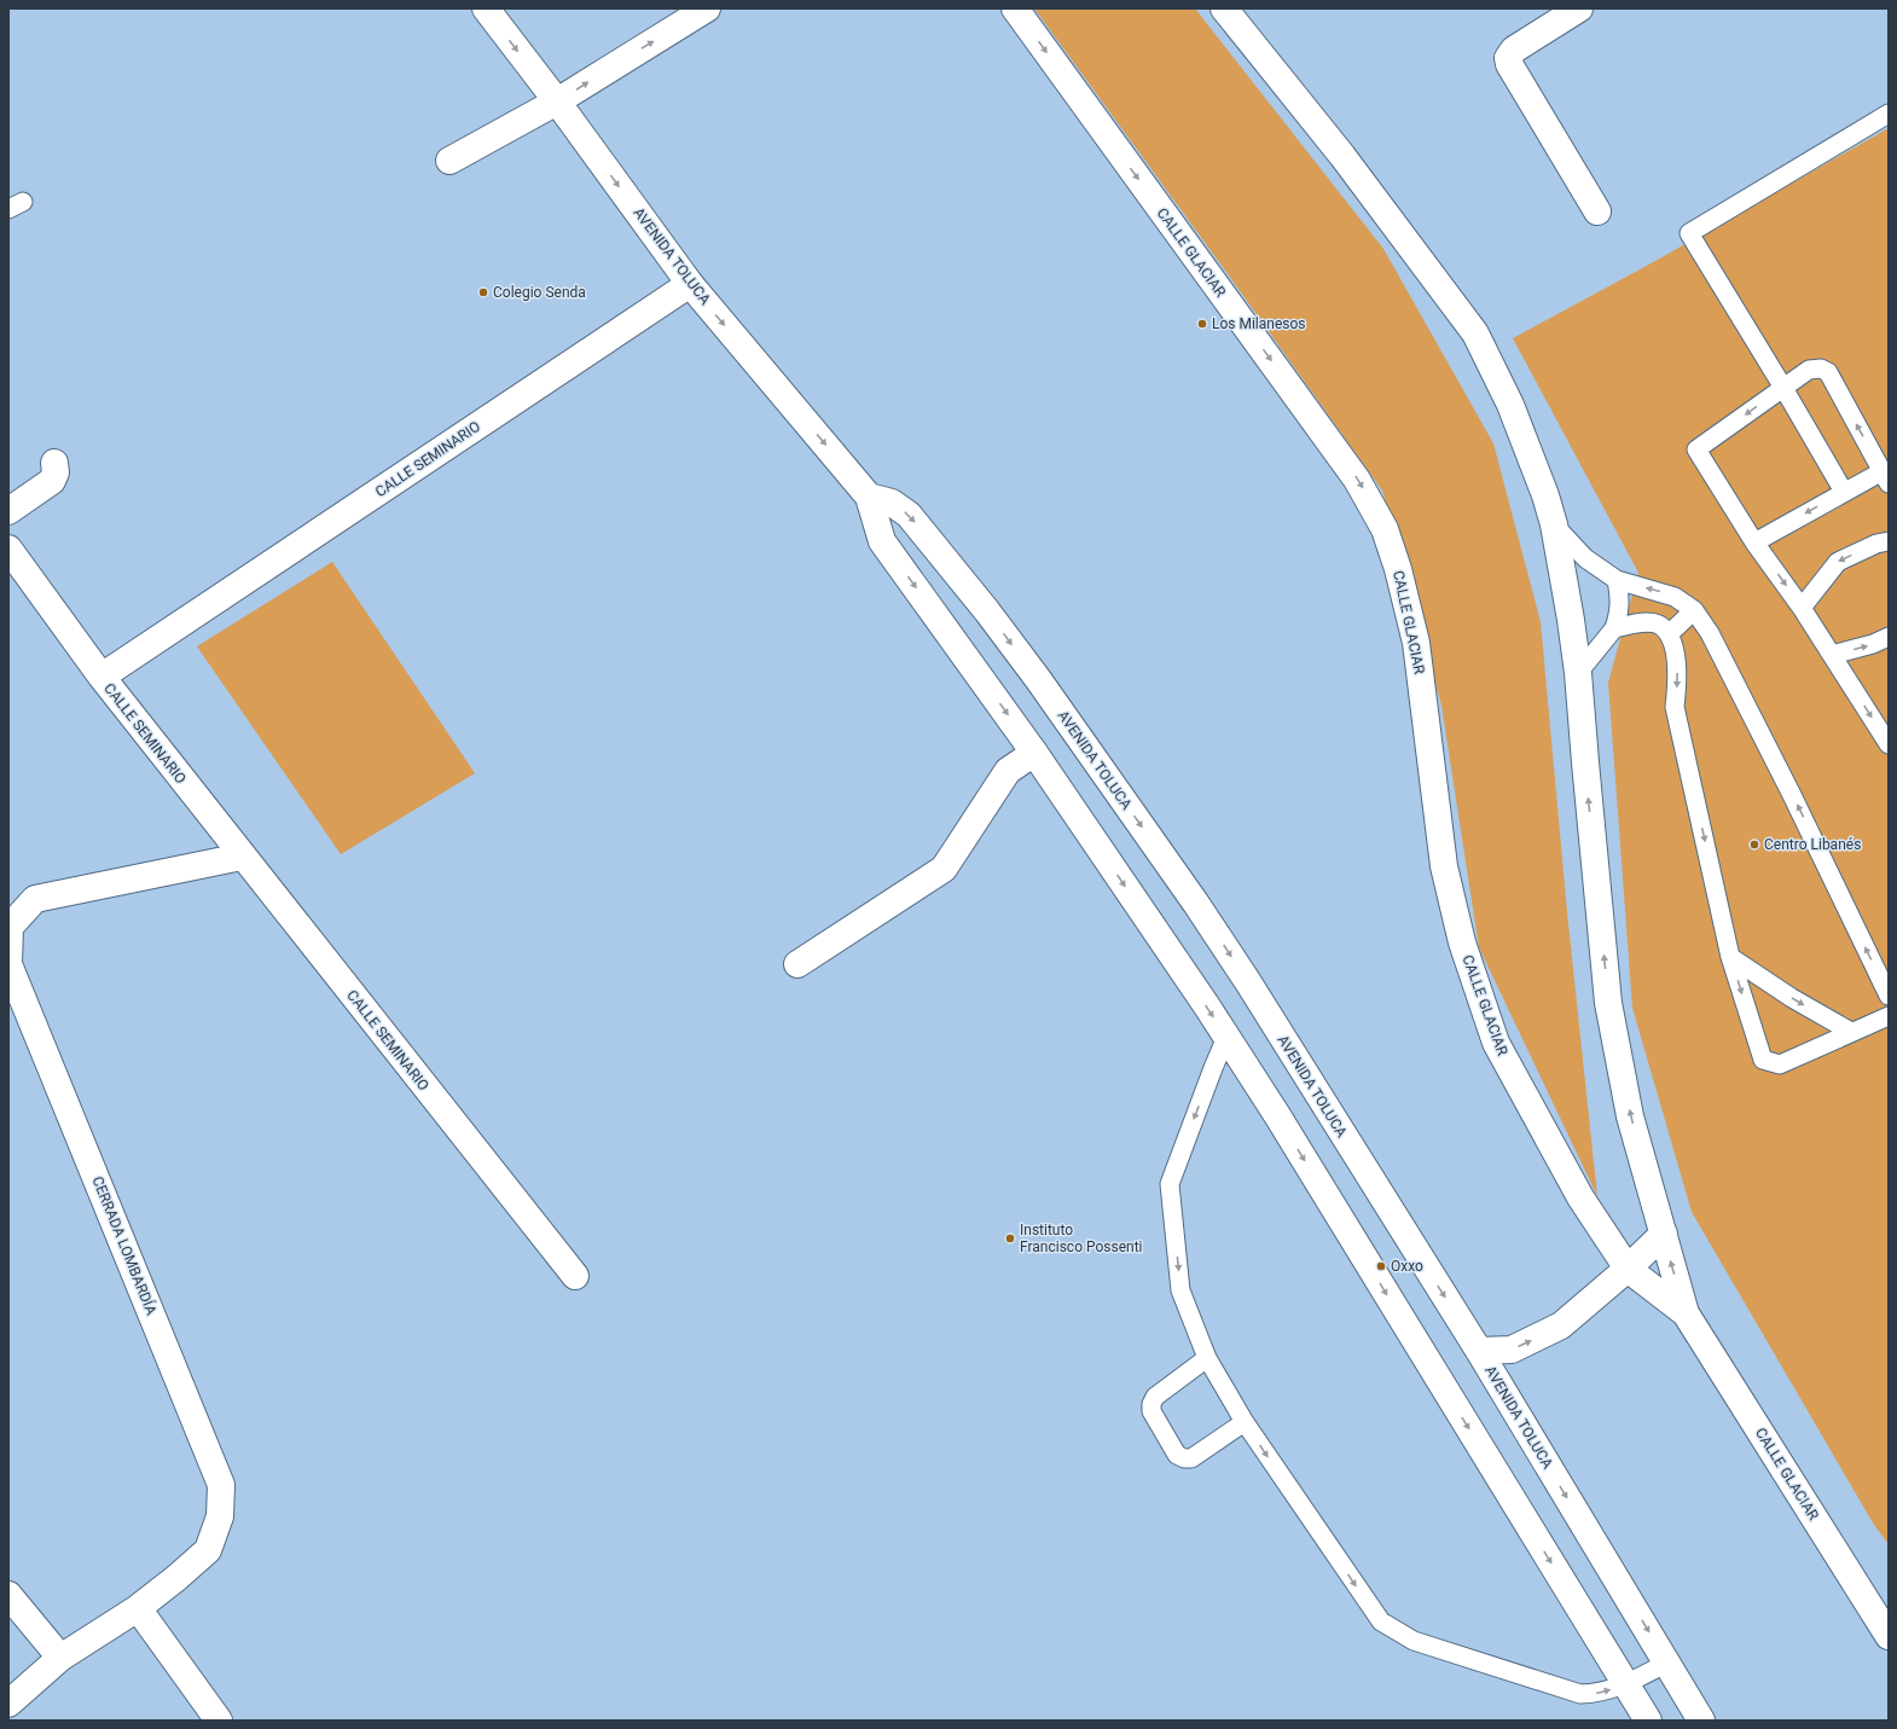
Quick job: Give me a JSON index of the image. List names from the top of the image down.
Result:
{
  "streets": {
    "street": [
      "CALLE GLACIAR",
      "AVENIDA TOLUCA",
      "CALLE SEMINARIO",
      "CERRADA LOMBARDÍA"
    ]
  },
  "crossings": [
    ["AVENIDA TOLUCA", "CALLE SEMINARIO"],
    ["CALLE SEMINARIO", "CERRADA LOMBARDÍA"]
  ],
  "one_way": ["AVENIDA TOLUCA"],
  "places": [
    "Colegio Senda",
    "Los Milanesos",
    "Centro Libanés",
    "Instituto Francisco Possenti",
    "Oxxo"
  ]
}
